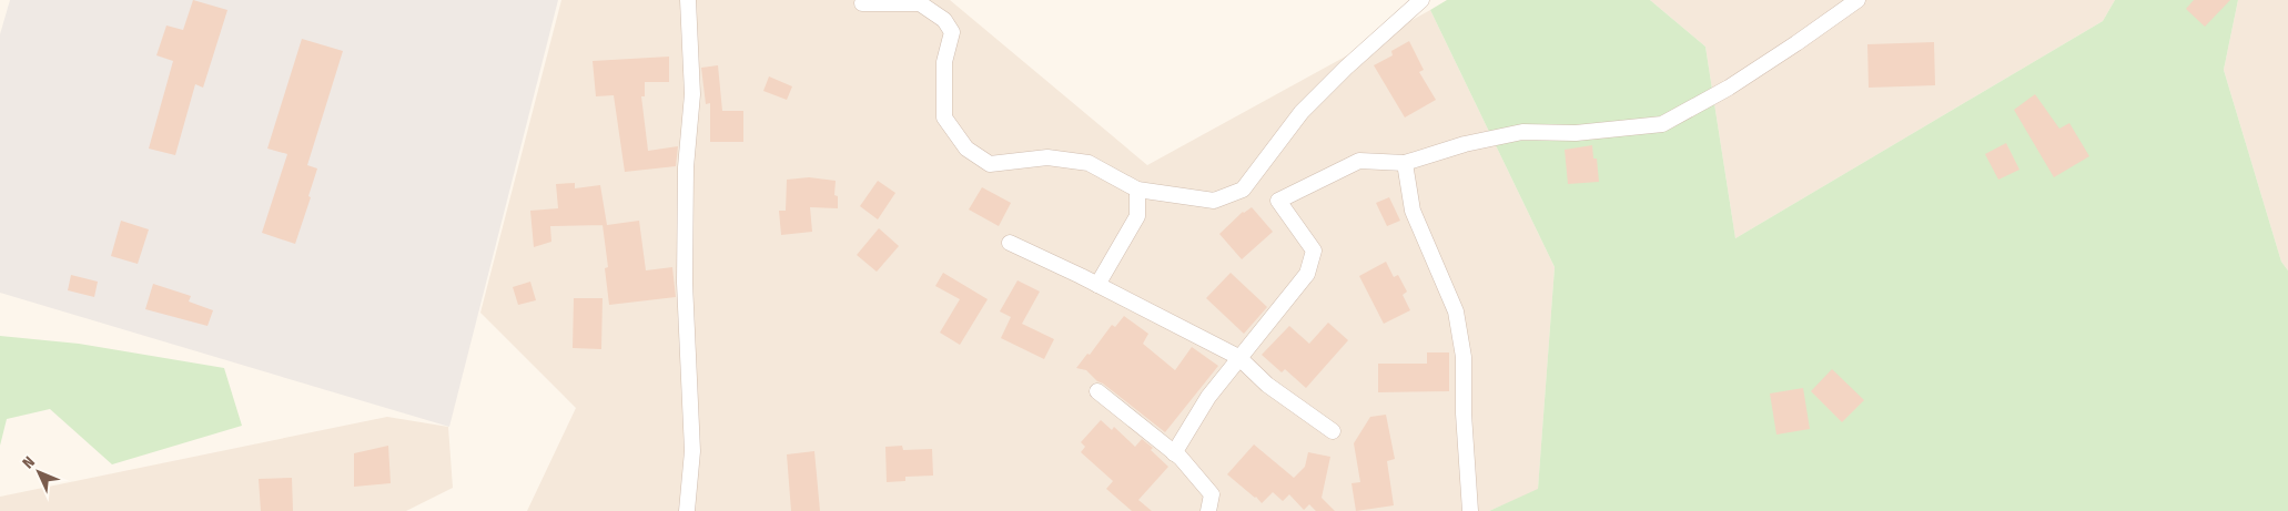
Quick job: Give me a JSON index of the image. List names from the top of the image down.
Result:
{
  "north": "top left"
}
